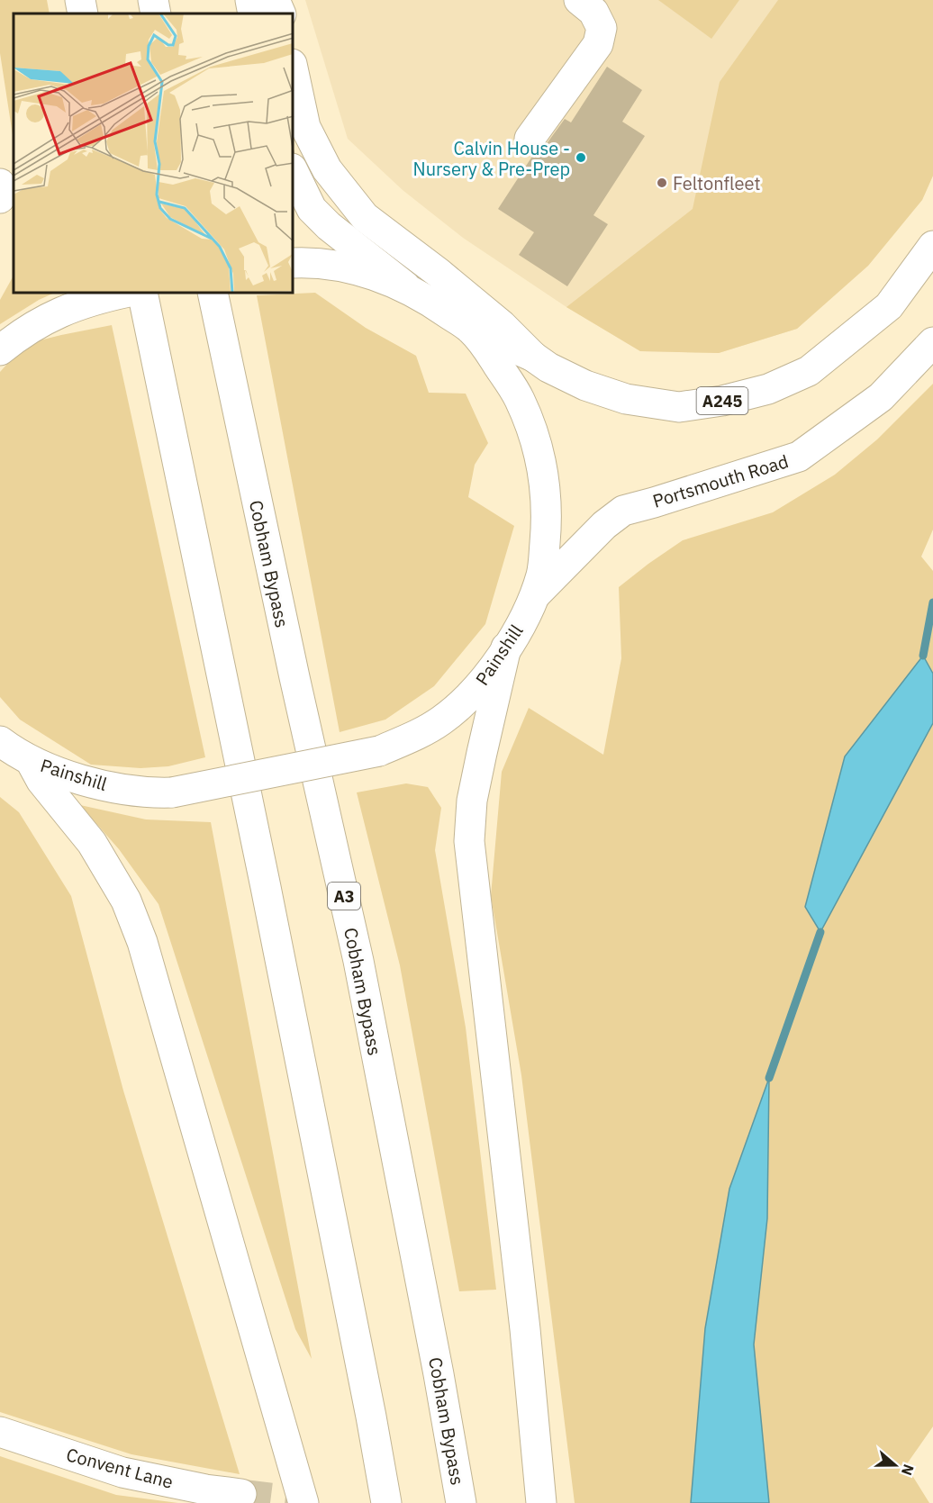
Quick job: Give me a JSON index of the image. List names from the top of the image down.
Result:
{
  "streets": {
    "main road": [
      "A245",
      "Portsmouth Road",
      "Cobham Bypass",
      "Painshill",
      "A3",
      "Convent Lane"
    ]
  },
  "crossings": [
    ["A245", "Painshill"],
    ["Portsmouth Road", "Painshill"]
  ],
  "places": ["Calvin House - Nursery & Pre-Prep", "Feltonfleet"],
  "north": "right"
}
